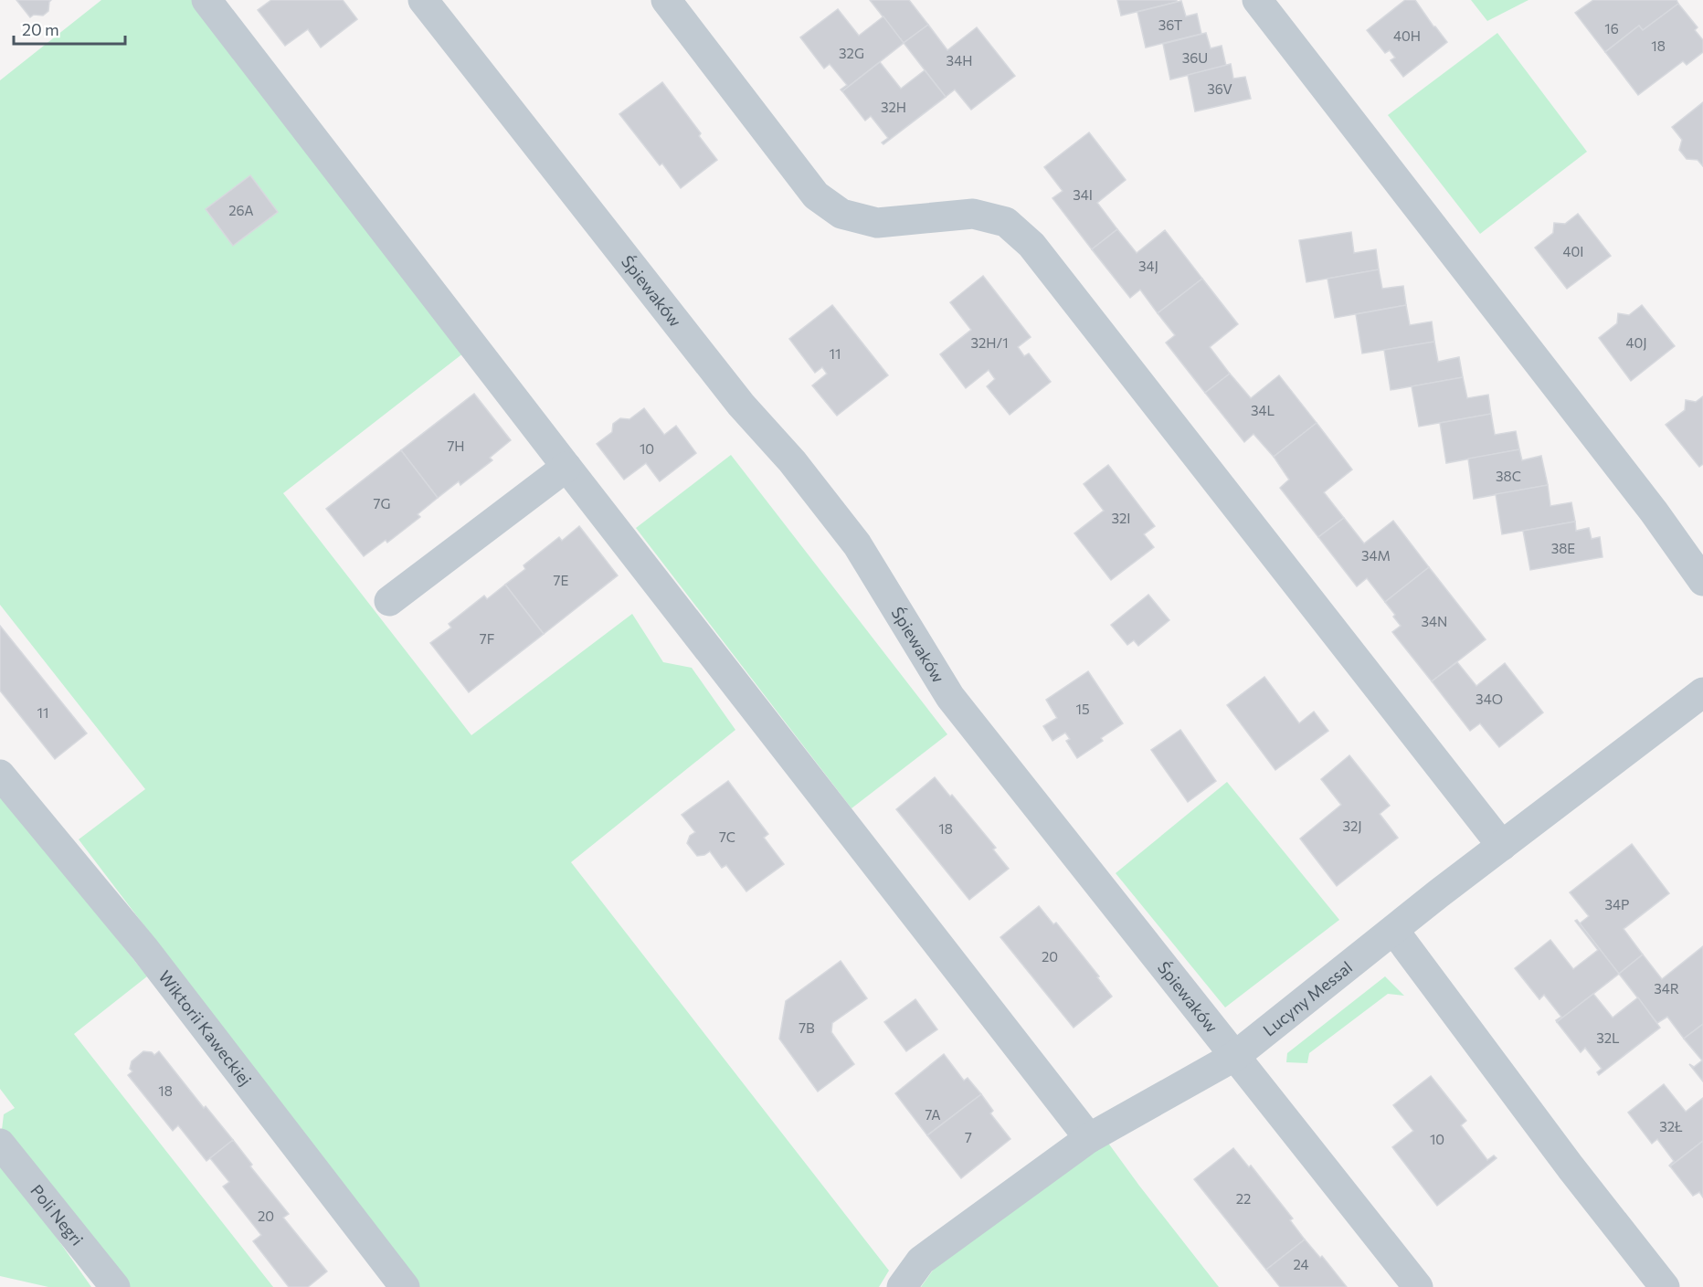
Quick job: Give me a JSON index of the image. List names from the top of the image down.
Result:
{
  "streets": {
    "street": [
      "Śpiewaków",
      "Lucyny Messal",
      "Wiktorii Kaweckiej",
      "Poli Negri"
    ]
  },
  "crossings": [
    ["Śpiewaków", "Lucyny Messal"]
  ],
  "house_numbers": [
    "36T",
    "16",
    "40H",
    "18",
    "32G",
    "36U",
    "34H",
    "36V",
    "32H",
    "34I",
    "26A",
    "40I",
    "34J",
    "32H/1",
    "40J",
    "11",
    "34L",
    "7H",
    "10",
    "38C",
    "7G",
    "32I",
    "38E",
    "34M",
    "7E",
    "34N",
    "7F",
    "34O",
    "15",
    "11",
    "32J",
    "18",
    "7C",
    "34P",
    "20",
    "34R",
    "7B",
    "32L",
    "18",
    "7A",
    "32Ł",
    "7",
    "10",
    "22",
    "20",
    "24"
  ],
  "scale_bar": "20 m"
}
